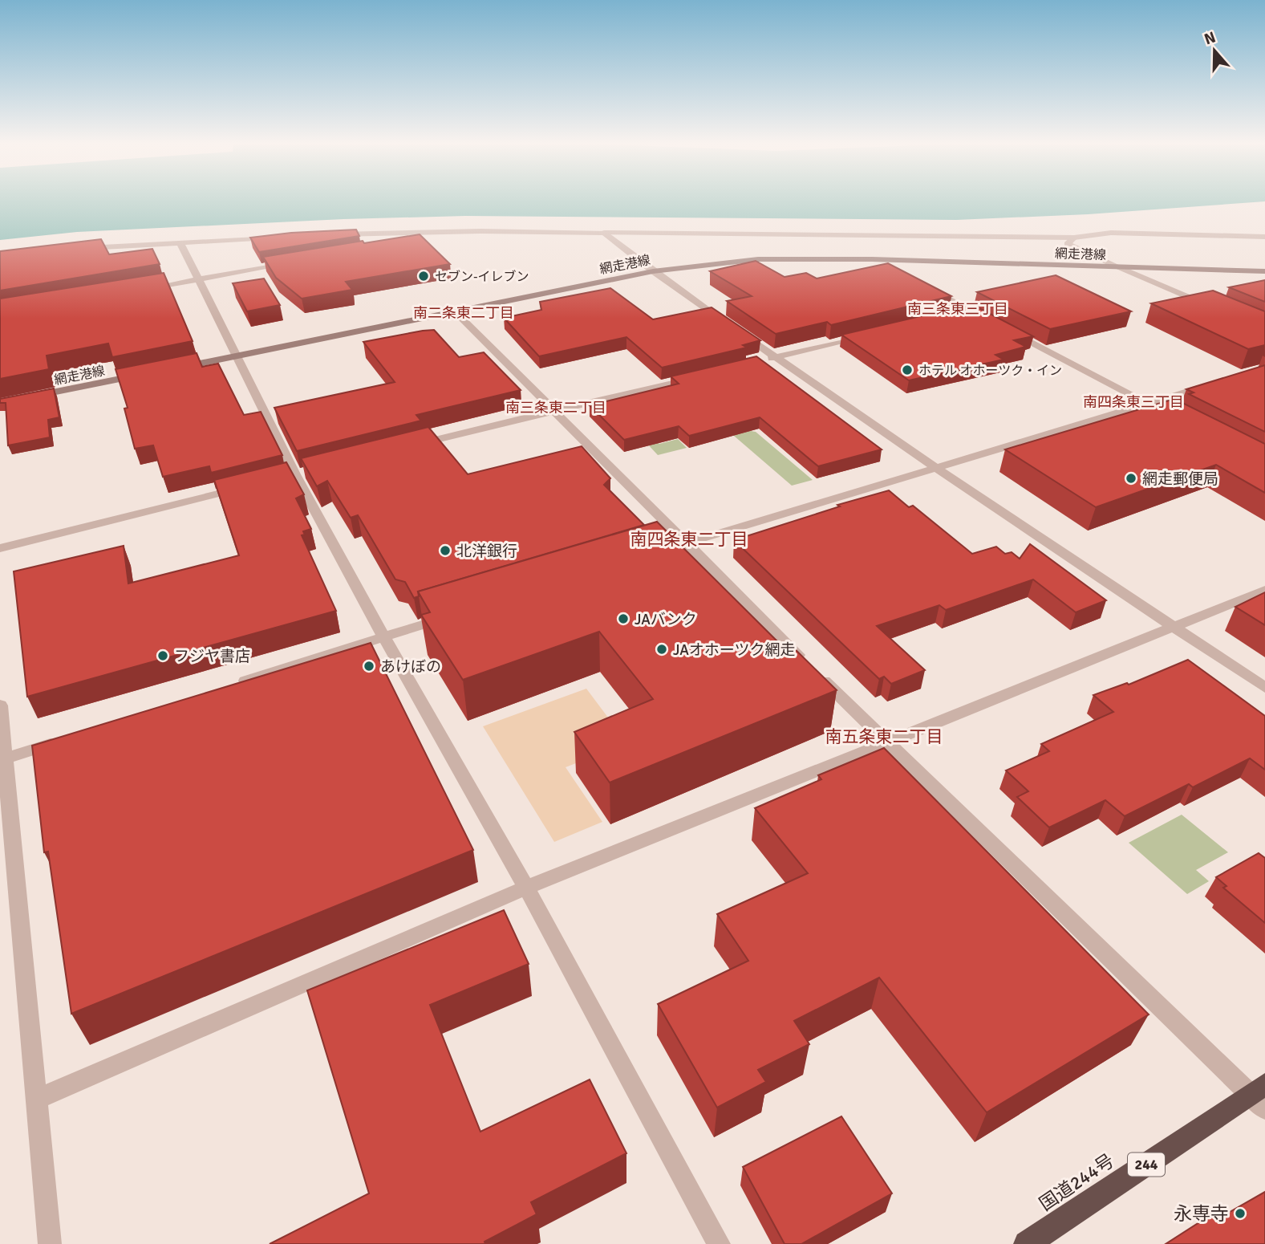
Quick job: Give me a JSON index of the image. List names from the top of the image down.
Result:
{
  "streets": {
    "highway": ["244", "国道244号"],
    "main road": ["網走港線"]
  },
  "districts": [
    "南三条東三丁目",
    "南二条東二丁目",
    "南四条東三丁目",
    "南三条東二丁目",
    "南四条東二丁目",
    "南五条東二丁目"
  ],
  "places": [
    "セブン-イレブン",
    "ホテル オホーツク・イン",
    "網走郵便局",
    "北洋銀行",
    "JAバンク",
    "JAオホーツク網走",
    "フジヤ書店",
    "あけぼの",
    "永専寺"
  ],
  "north": "top"
}
